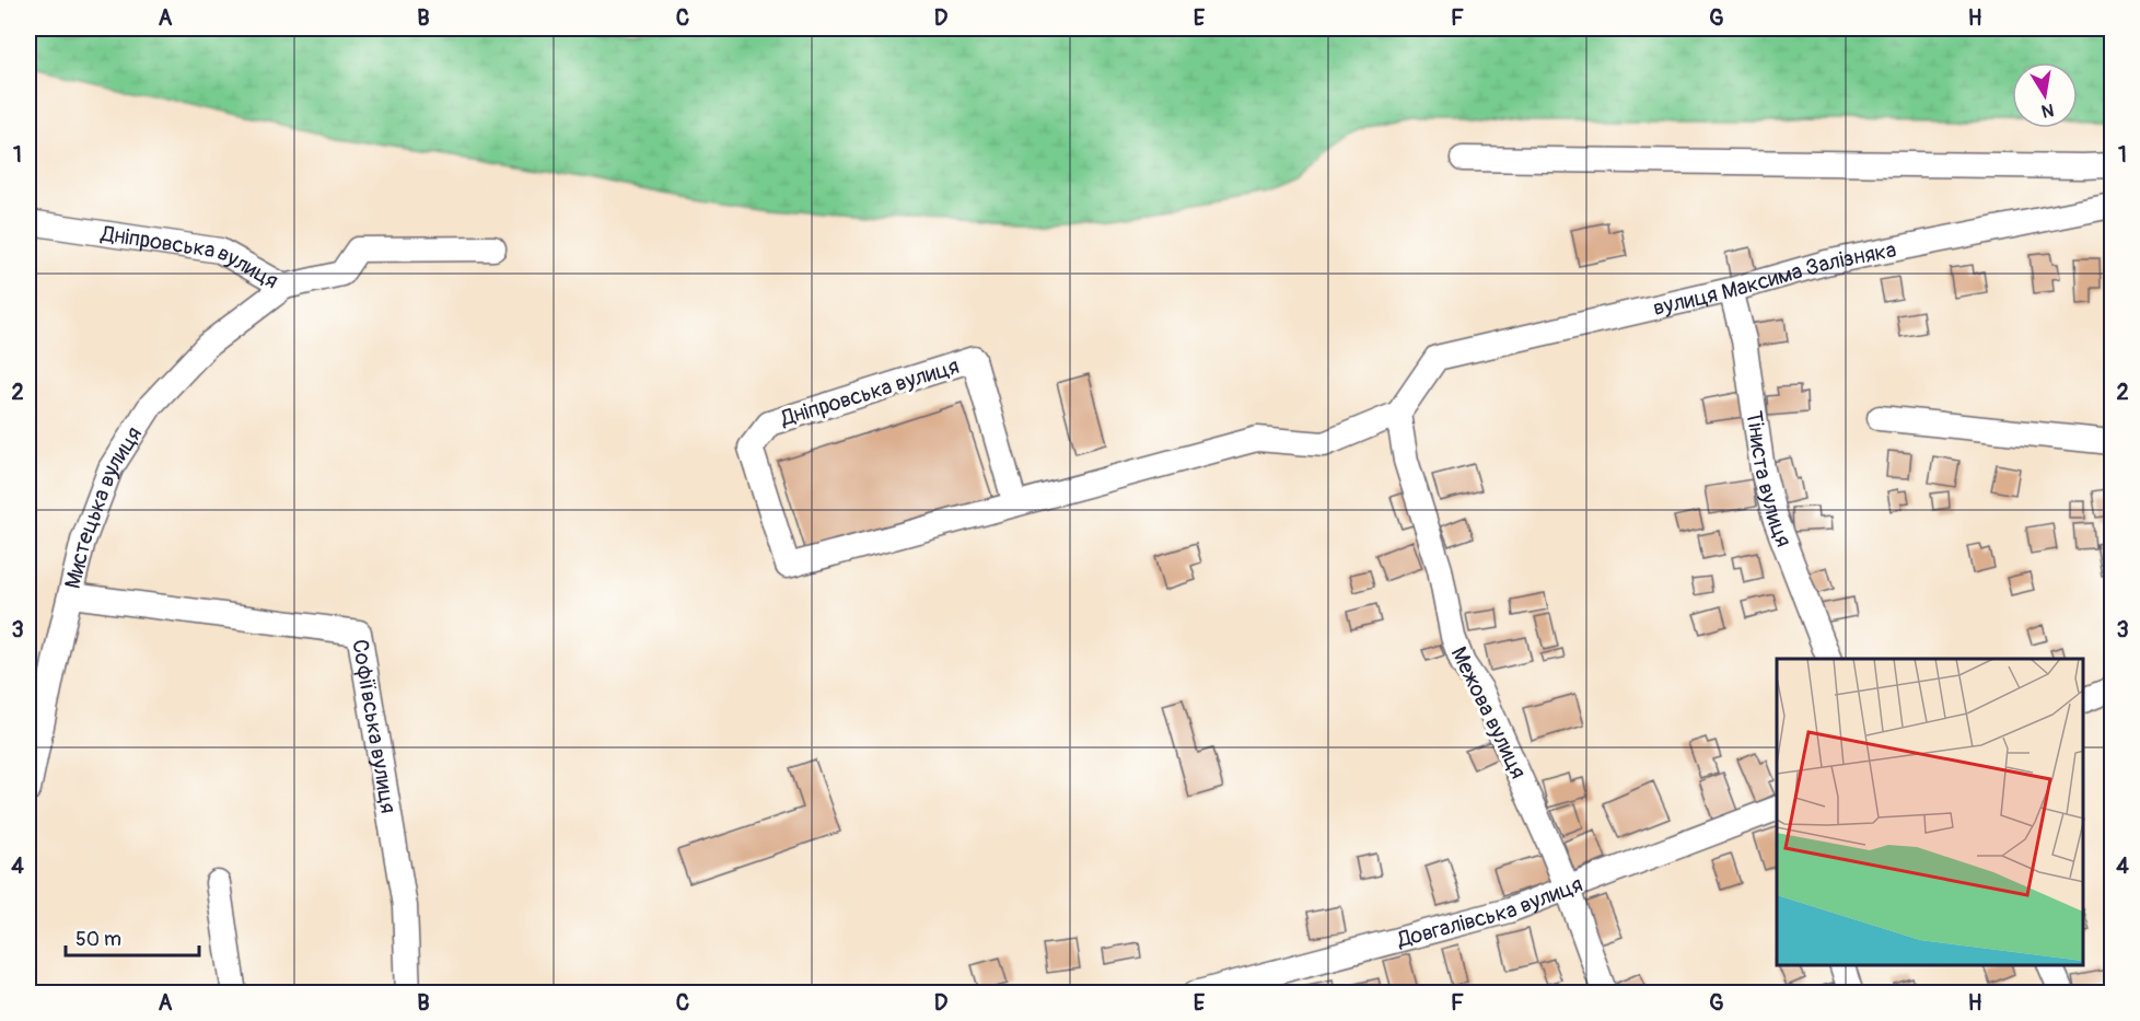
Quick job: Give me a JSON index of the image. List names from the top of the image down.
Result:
{
  "streets": {
    "street": [
      "Дніпровська вулиця",
      "вулиця Максима Залізняка",
      "Тіниста вулиця",
      "Мистецька вулиця",
      "Межова вулиця",
      "Софіївська вулиця",
      "Довгалівська вулиця"
    ]
  },
  "crossings": [
    ["Дніпровська вулиця", "вулиця Максима Залізняка"],
    ["Дніпровська вулиця", "Мистецька вулиця"],
    ["Дніпровська вулиця", "Межова вулиця"],
    ["вулиця Максима Залізняка", "Тіниста вулиця"],
    ["вулиця Максима Залізняка", "Межова вулиця"],
    ["Мистецька вулиця", "Софіївська вулиця"],
    ["Межова вулиця", "Довгалівська вулиця"]
  ],
  "scale_bar": "50 m",
  "north": "bottom",
  "grid": {
    "columns": [
      "A",
      "B",
      "C",
      "D",
      "E",
      "F",
      "G",
      "H"
    ],
    "rows": [
      "1",
      "2",
      "3",
      "4"
    ]
  }
}
